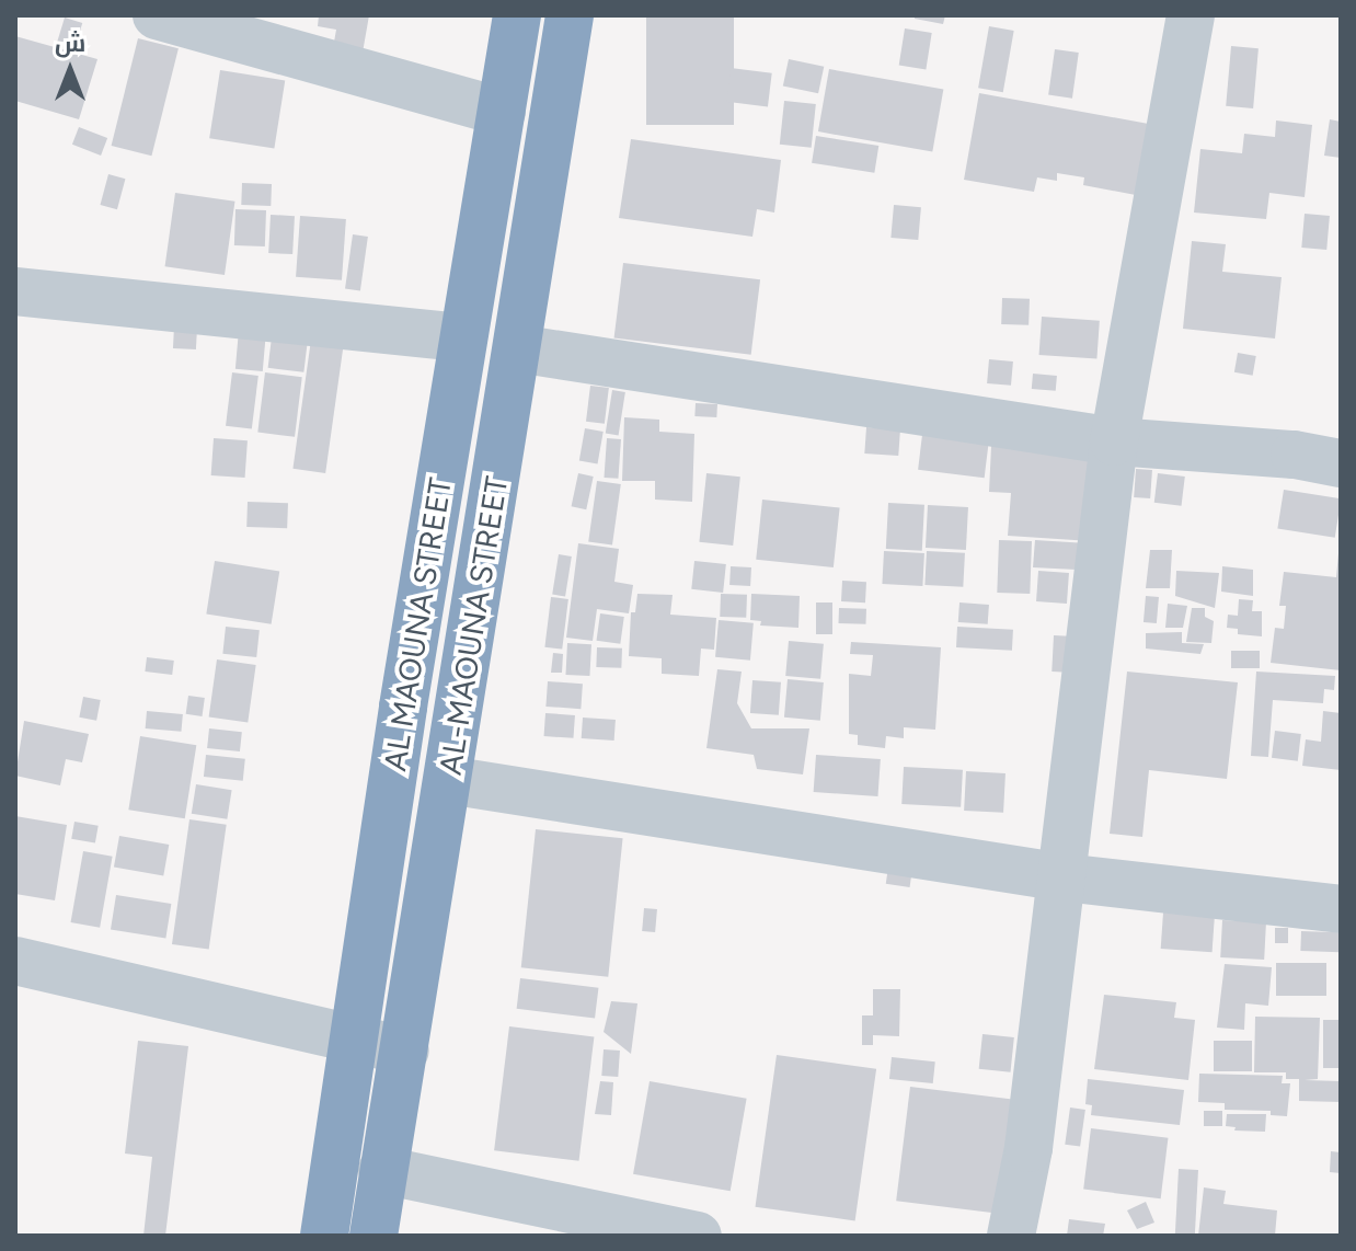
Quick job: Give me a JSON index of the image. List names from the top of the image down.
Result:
{
  "streets": {
    "highway": ["AL MAOUNA STREET", "AL-MAOUNA STREET"]
  },
  "north": "top"
}
